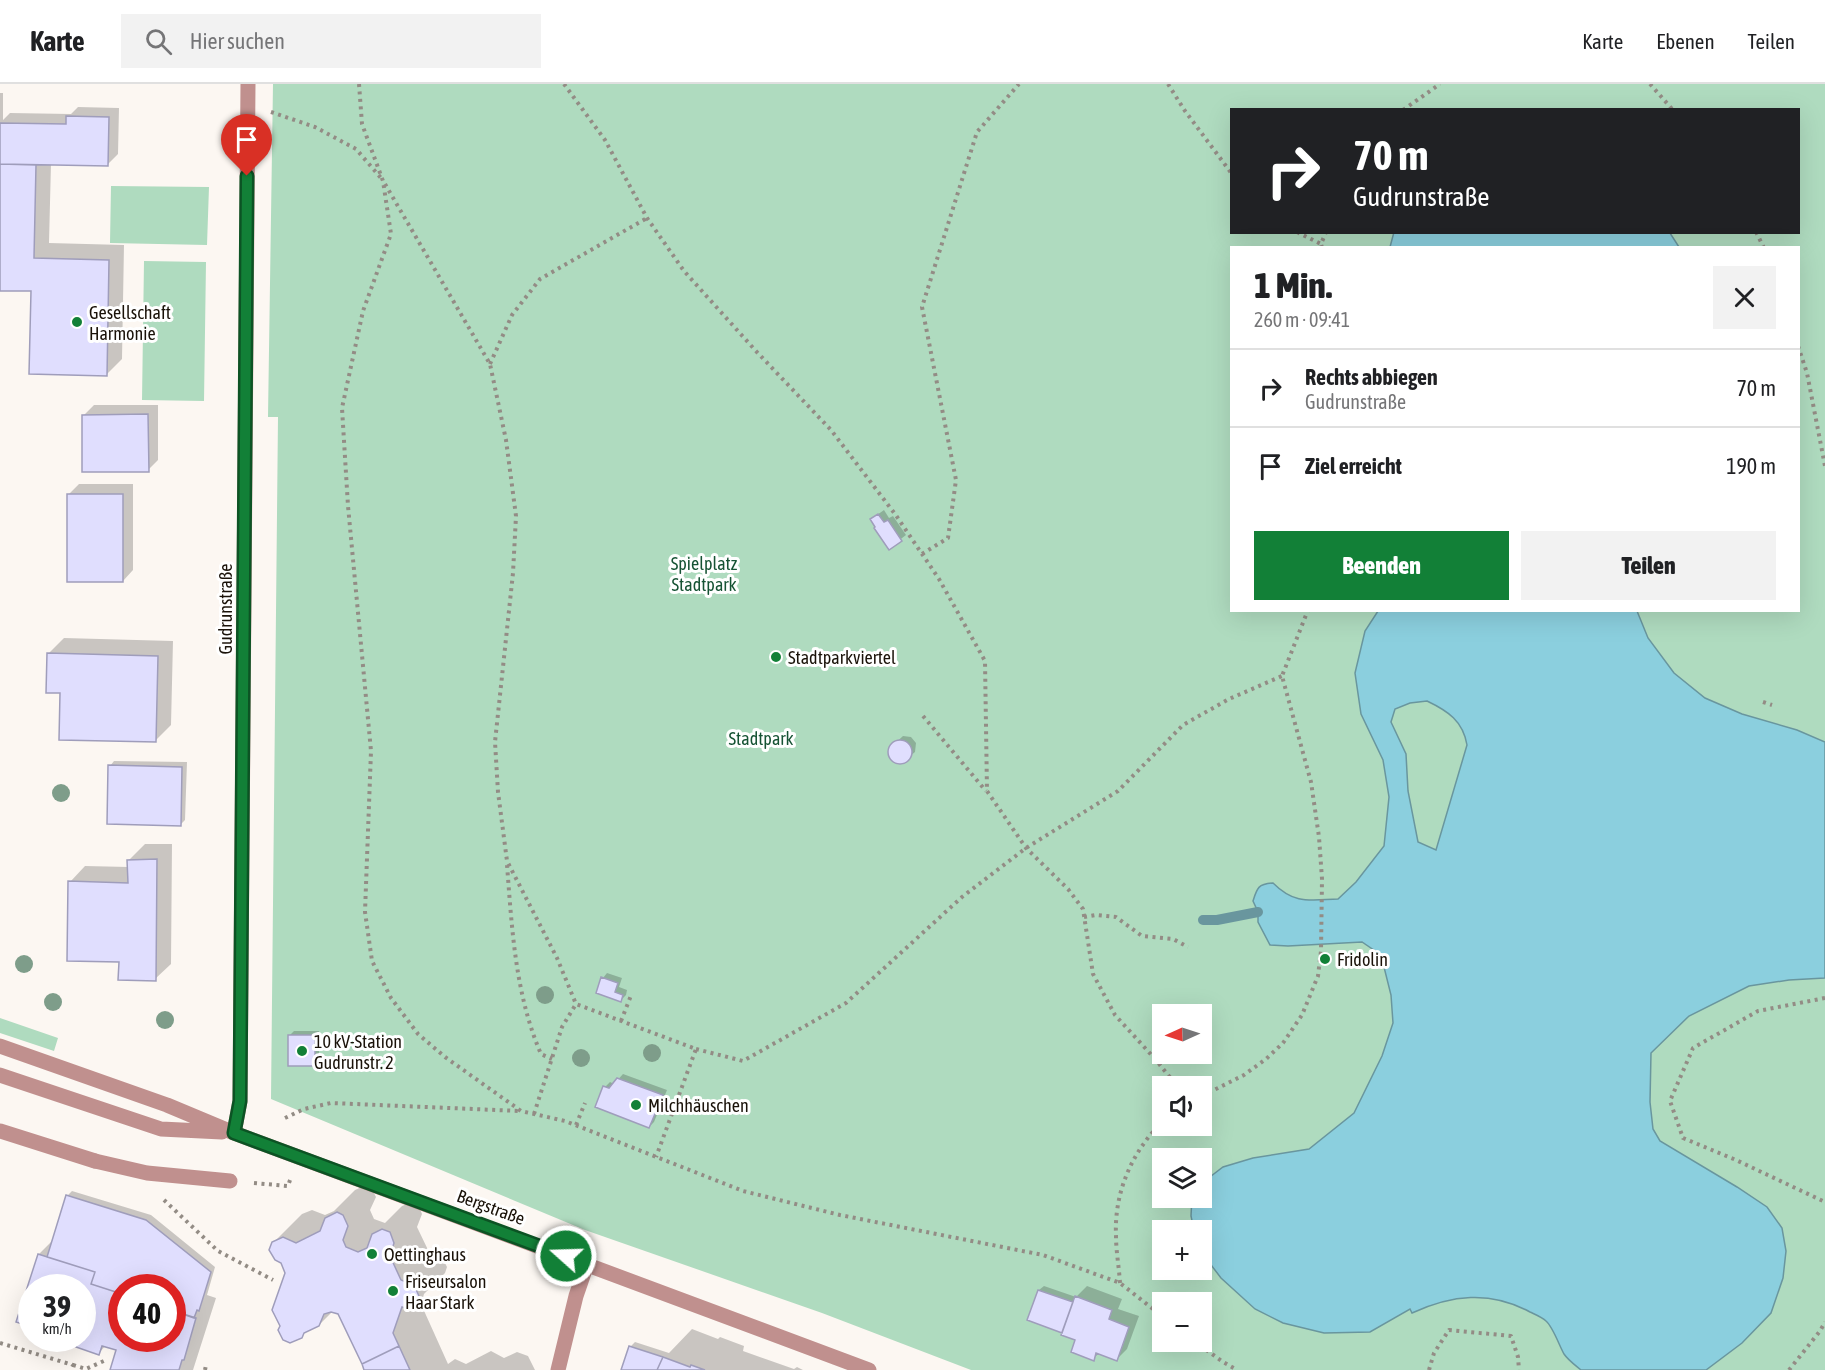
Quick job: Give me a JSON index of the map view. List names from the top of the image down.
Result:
{
  "streets": {
    "street": ["Gudrunstraße", "Bergstraße"]
  },
  "crossings": [
    ["Gudrunstraße", "Bergstraße"]
  ],
  "parks": ["Spielplatz Stadtpark", "Stadtpark"],
  "places": [
    "Gesellschaft Harmonie",
    "Stadtparkviertel",
    "Fridolin",
    "10 kV-Station Gudrunstr. 2",
    "Milchhäuschen",
    "Oettinghaus",
    "Friseursalon Haar Stark"
  ],
  "north": "left",
  "page": {
    "header": "Karte",
    "search": "Hier suchen",
    "nav": ["Karte", "Ebenen", "Teilen"],
    "turn": ["70 m", "Gudrunstraße"],
    "heading": ["1 Min.", "260 m · 09:41"],
    "list": [
      {
        "name": "Rechts abbiegen",
        "note": "Gudrunstraße",
        "value": "70 m"
      },
      {
        "name": "Ziel erreicht",
        "value": "190 m"
      }
    ],
    "buttons": ["Beenden", "Teilen"],
    "map_buttons": ["+", "−"],
    "speed": "39 km/h",
    "limit": "40"
  }
}
